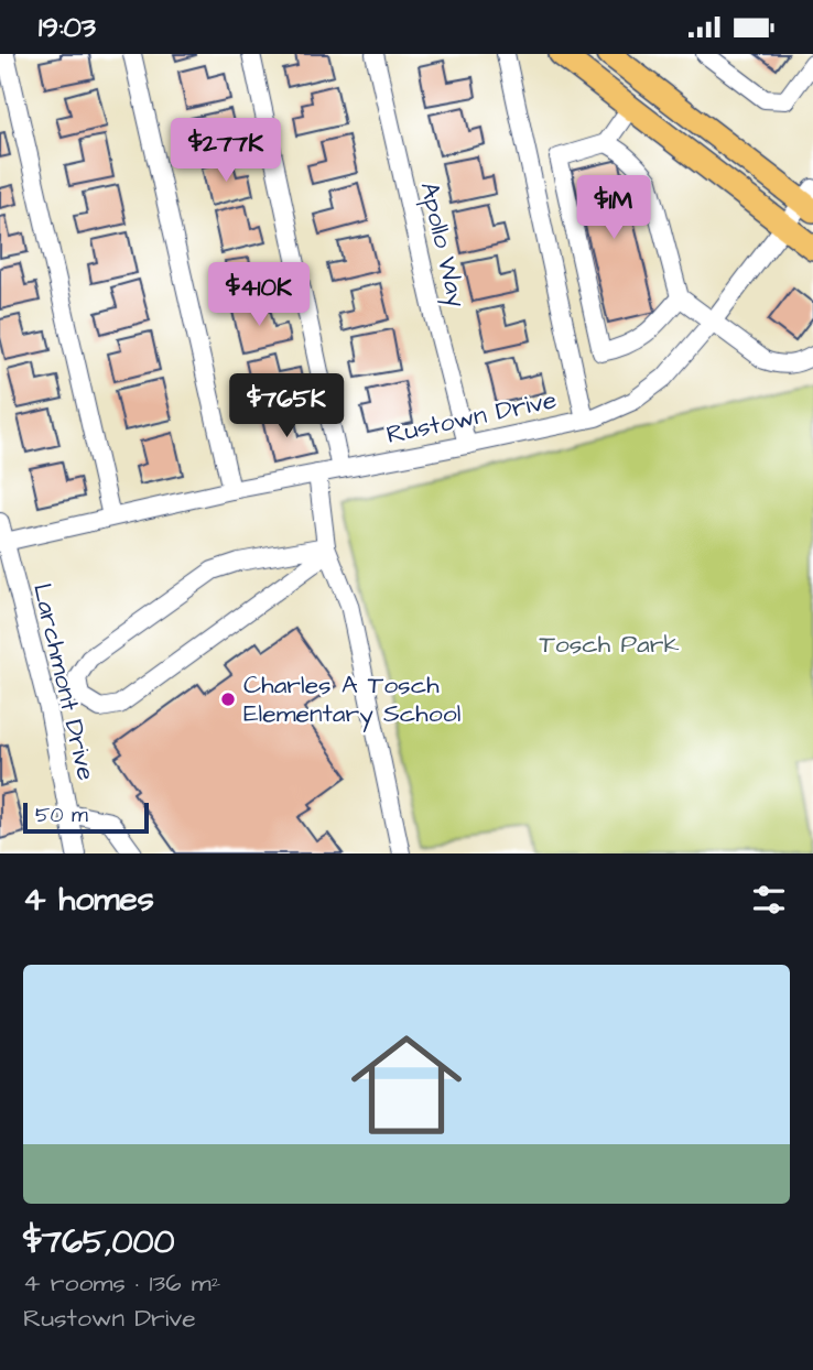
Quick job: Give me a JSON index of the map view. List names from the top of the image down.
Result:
{
  "streets": {
    "street": ["Apollo Way", "Rustown Drive", "Larchmont Drive"]
  },
  "crossings": [
    ["Apollo Way", "Rustown Drive"],
    ["Rustown Drive", "Larchmont Drive"]
  ],
  "parks": ["Tosch Park"],
  "places": ["Charles A Tosch Elementary School"],
  "scale_bar": "50 m",
  "page": {
    "status": "19:03",
    "price": [
      "$277K",
      "$1M",
      "$410K",
      "$765K"
    ],
    "scale": "50 m",
    "heading": "4 homes",
    "list": [
      {
        "name": "$765,000",
        "note": "4 rooms · 136 m² · Rustown Drive"
      }
    ]
  }
}
